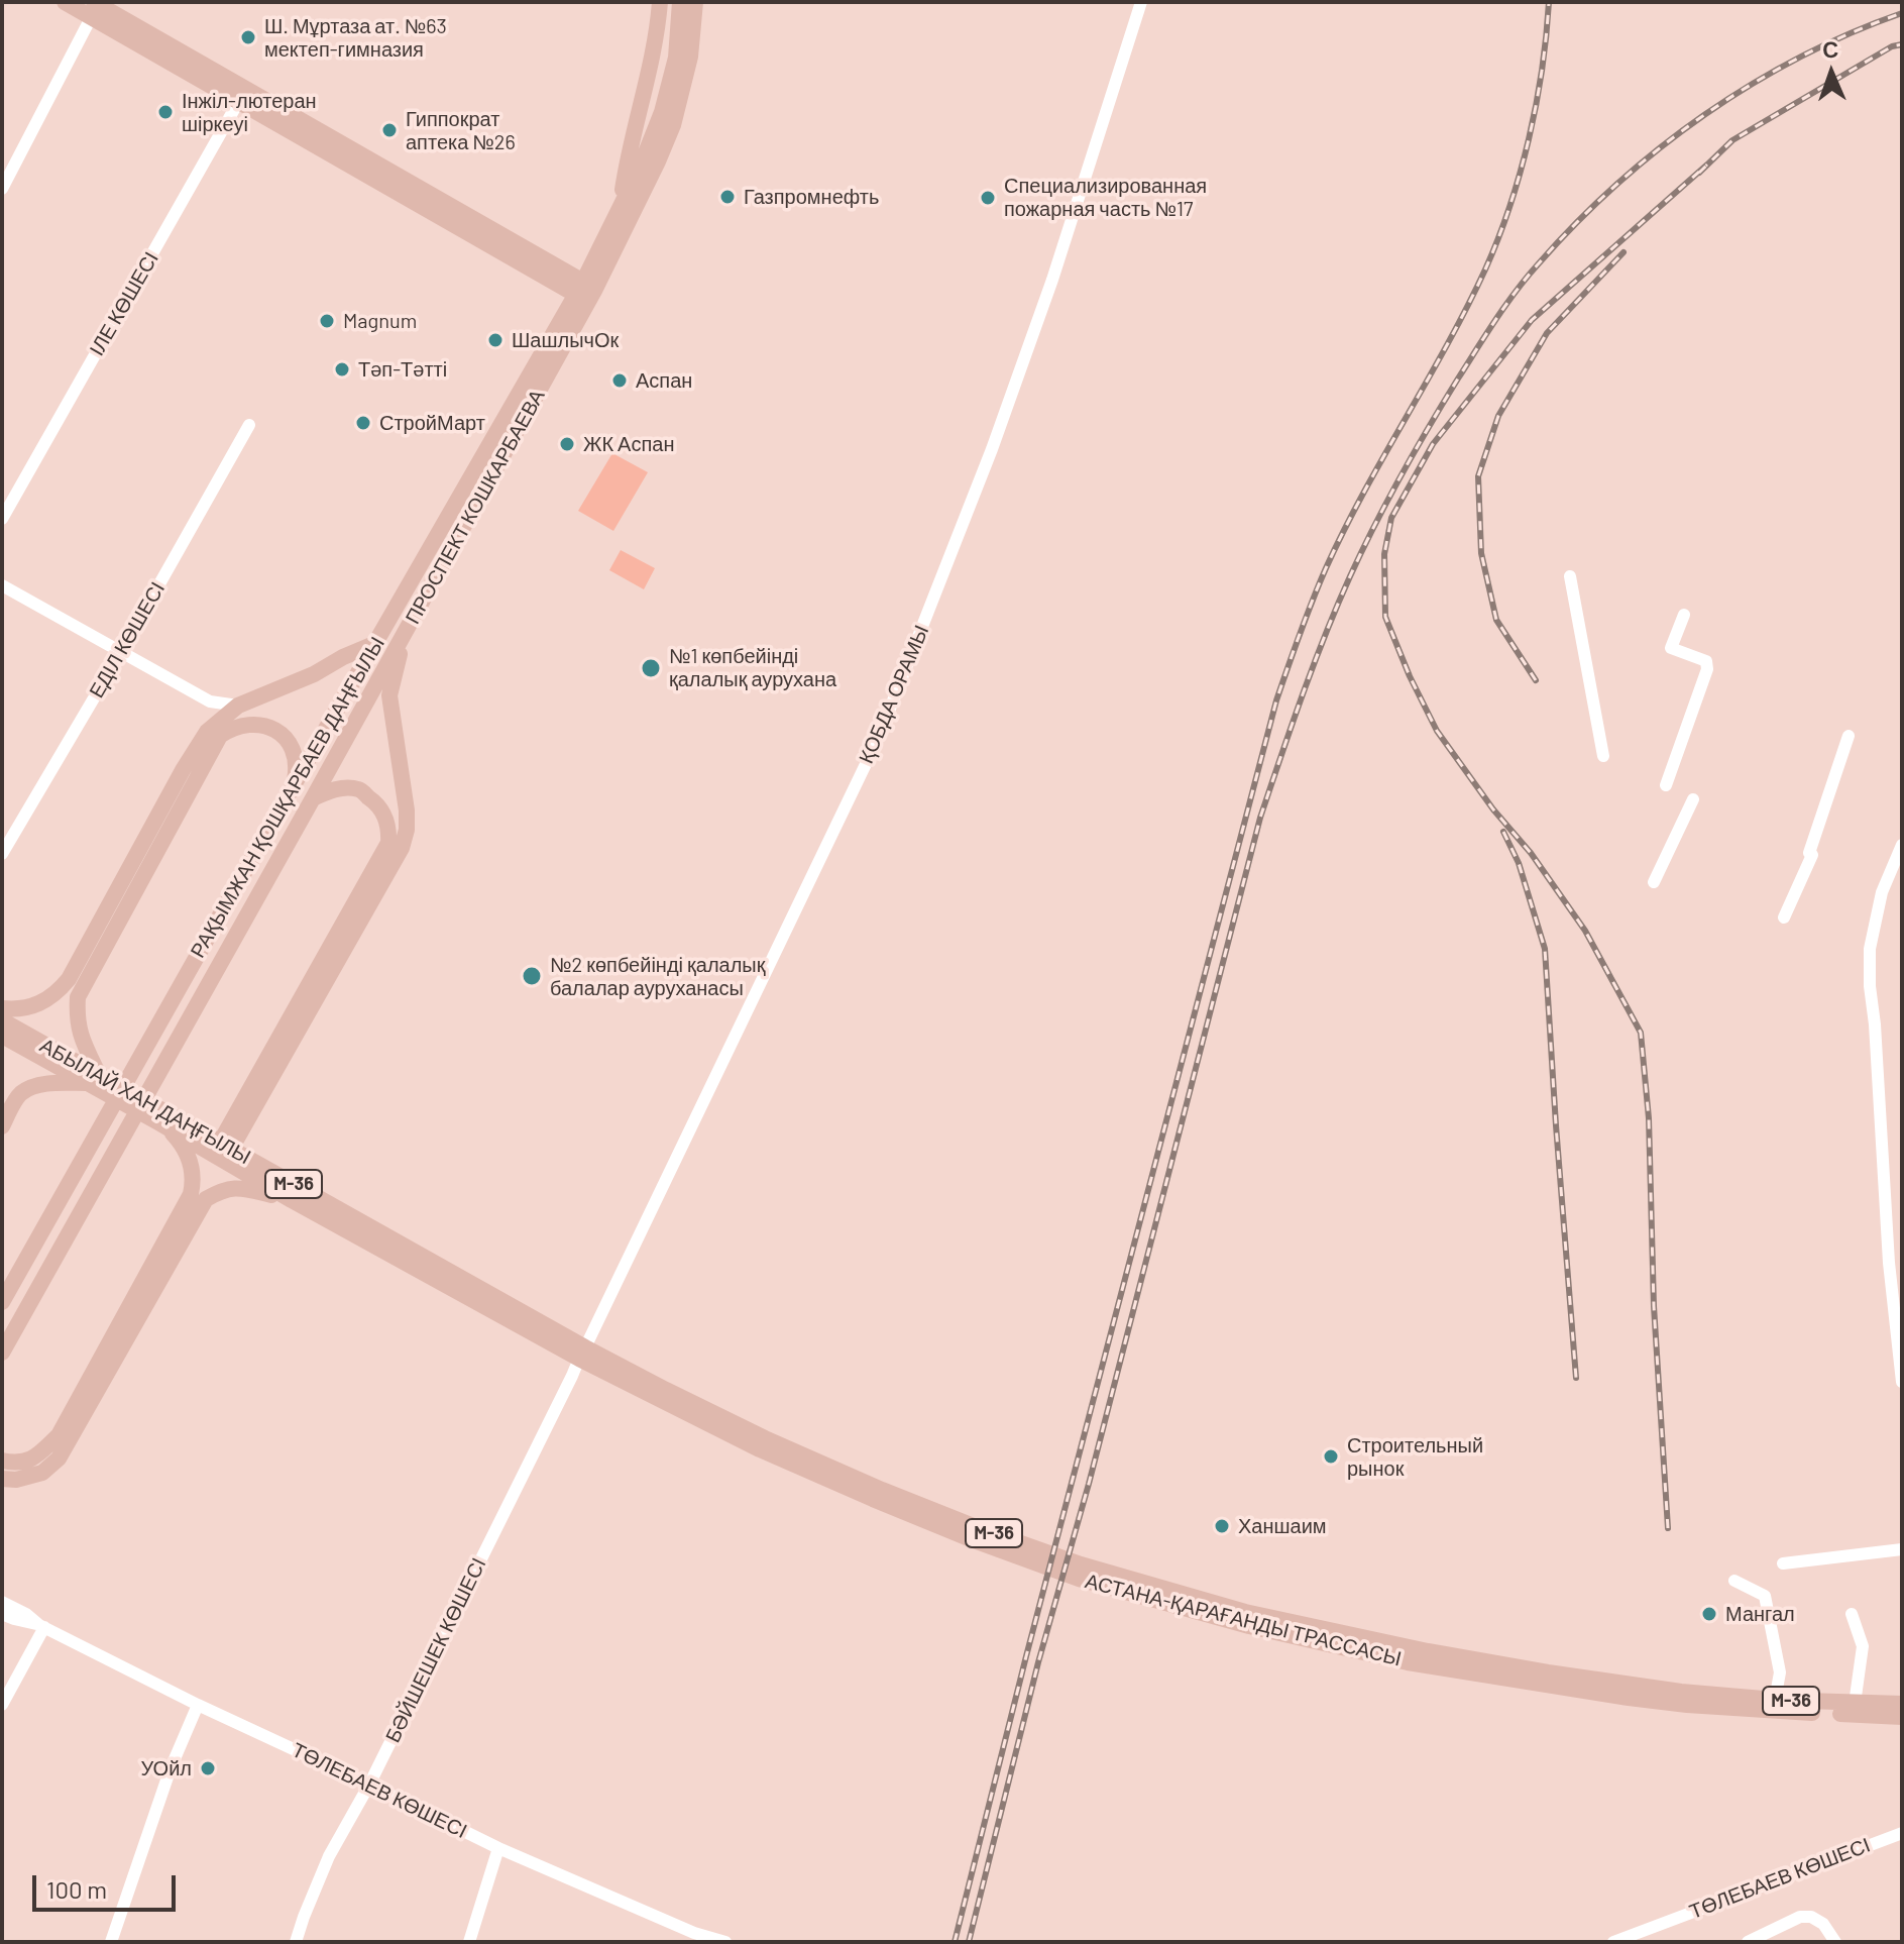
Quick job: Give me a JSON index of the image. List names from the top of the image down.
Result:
{
  "streets": {
    "main road": [
      "ПРОСПЕКТ КОШКАРБАЕВА",
      "РАҚЫМЖАН ҚОШҚАРБАЕВ ДАҢҒЫЛЫ",
      "АБЫЛАЙ ХАН ДАҢҒЫЛЫ",
      "M-36",
      "АСТАНА-ҚАРАҒАНДЫ ТРАССАСЫ"
    ],
    "street": [
      "ІЛЕ КӨШЕСІ",
      "ЕДІЛ КӨШЕСІ",
      "ҚОБДА ОРАМЫ",
      "БӘЙШЕШЕК КӨШЕСІ",
      "ТӨЛЕБАЕВ КӨШЕСІ"
    ]
  },
  "crossings": [
    ["ПРОСПЕКТ КОШКАРБАЕВА", "РАҚЫМЖАН ҚОШҚАРБАЕВ ДАҢҒЫЛЫ"],
    ["ҚОБДА ОРАМЫ", "АБЫЛАЙ ХАН ДАҢҒЫЛЫ"],
    ["ҚОБДА ОРАМЫ", "АСТАНА-ҚАРАҒАНДЫ ТРАССАСЫ"],
    ["ҚОБДА ОРАМЫ", "БӘЙШЕШЕК КӨШЕСІ"],
    ["АБЫЛАЙ ХАН ДАҢҒЫЛЫ", "АСТАНА-ҚАРАҒАНДЫ ТРАССАСЫ"],
    ["АБЫЛАЙ ХАН ДАҢҒЫЛЫ", "БӘЙШЕШЕК КӨШЕСІ"],
    ["АСТАНА-ҚАРАҒАНДЫ ТРАССАСЫ", "БӘЙШЕШЕК КӨШЕСІ"],
    ["БӘЙШЕШЕК КӨШЕСІ", "ТӨЛЕБАЕВ КӨШЕСІ"]
  ],
  "places": [
    "Ш. Мұртаза ат. №63 мектеп-гимназия",
    "Інжіл-лютеран шіркеуі",
    "Гиппократ аптека №26",
    "Газпромнефть",
    "Специализированная пожарная часть №17",
    "Magnum",
    "ШашлычОк",
    "Тәп-Тәтті",
    "Аспан",
    "СтройМарт",
    "ЖК Аспан",
    "№1 көпбейінді қалалық аурухана",
    "№2 көпбейінді қалалық балалар ауруханасы",
    "Строительный рынок",
    "Ханшаим",
    "Мангал",
    "УОйл"
  ],
  "scale_bar": "100 m",
  "north": "top"
}
